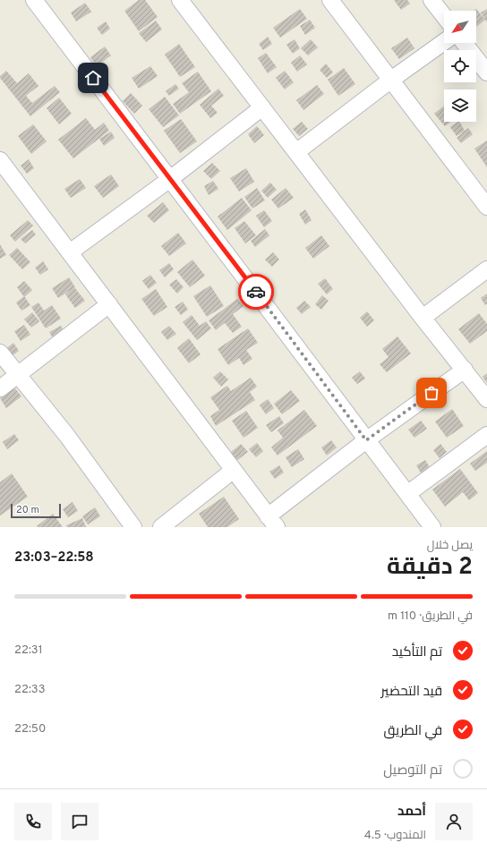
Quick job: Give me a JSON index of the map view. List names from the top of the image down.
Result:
{
  "scale_bar": "20 m",
  "north": "bottom left",
  "page": {
    "scale": "20 m",
    "heading": ["2 دقيقة", "يصل خلال", "22:58–23:03"],
    "panel": ["أحمد", "المندوب · 4.5"],
    "bar": "في الطريق · 110 m",
    "list": [
      ["تم التأكيد", "22:31"],
      ["قيد التحضير", "22:33"],
      ["في الطريق", "22:50"],
      "تم التوصيل"
    ]
  }
}
